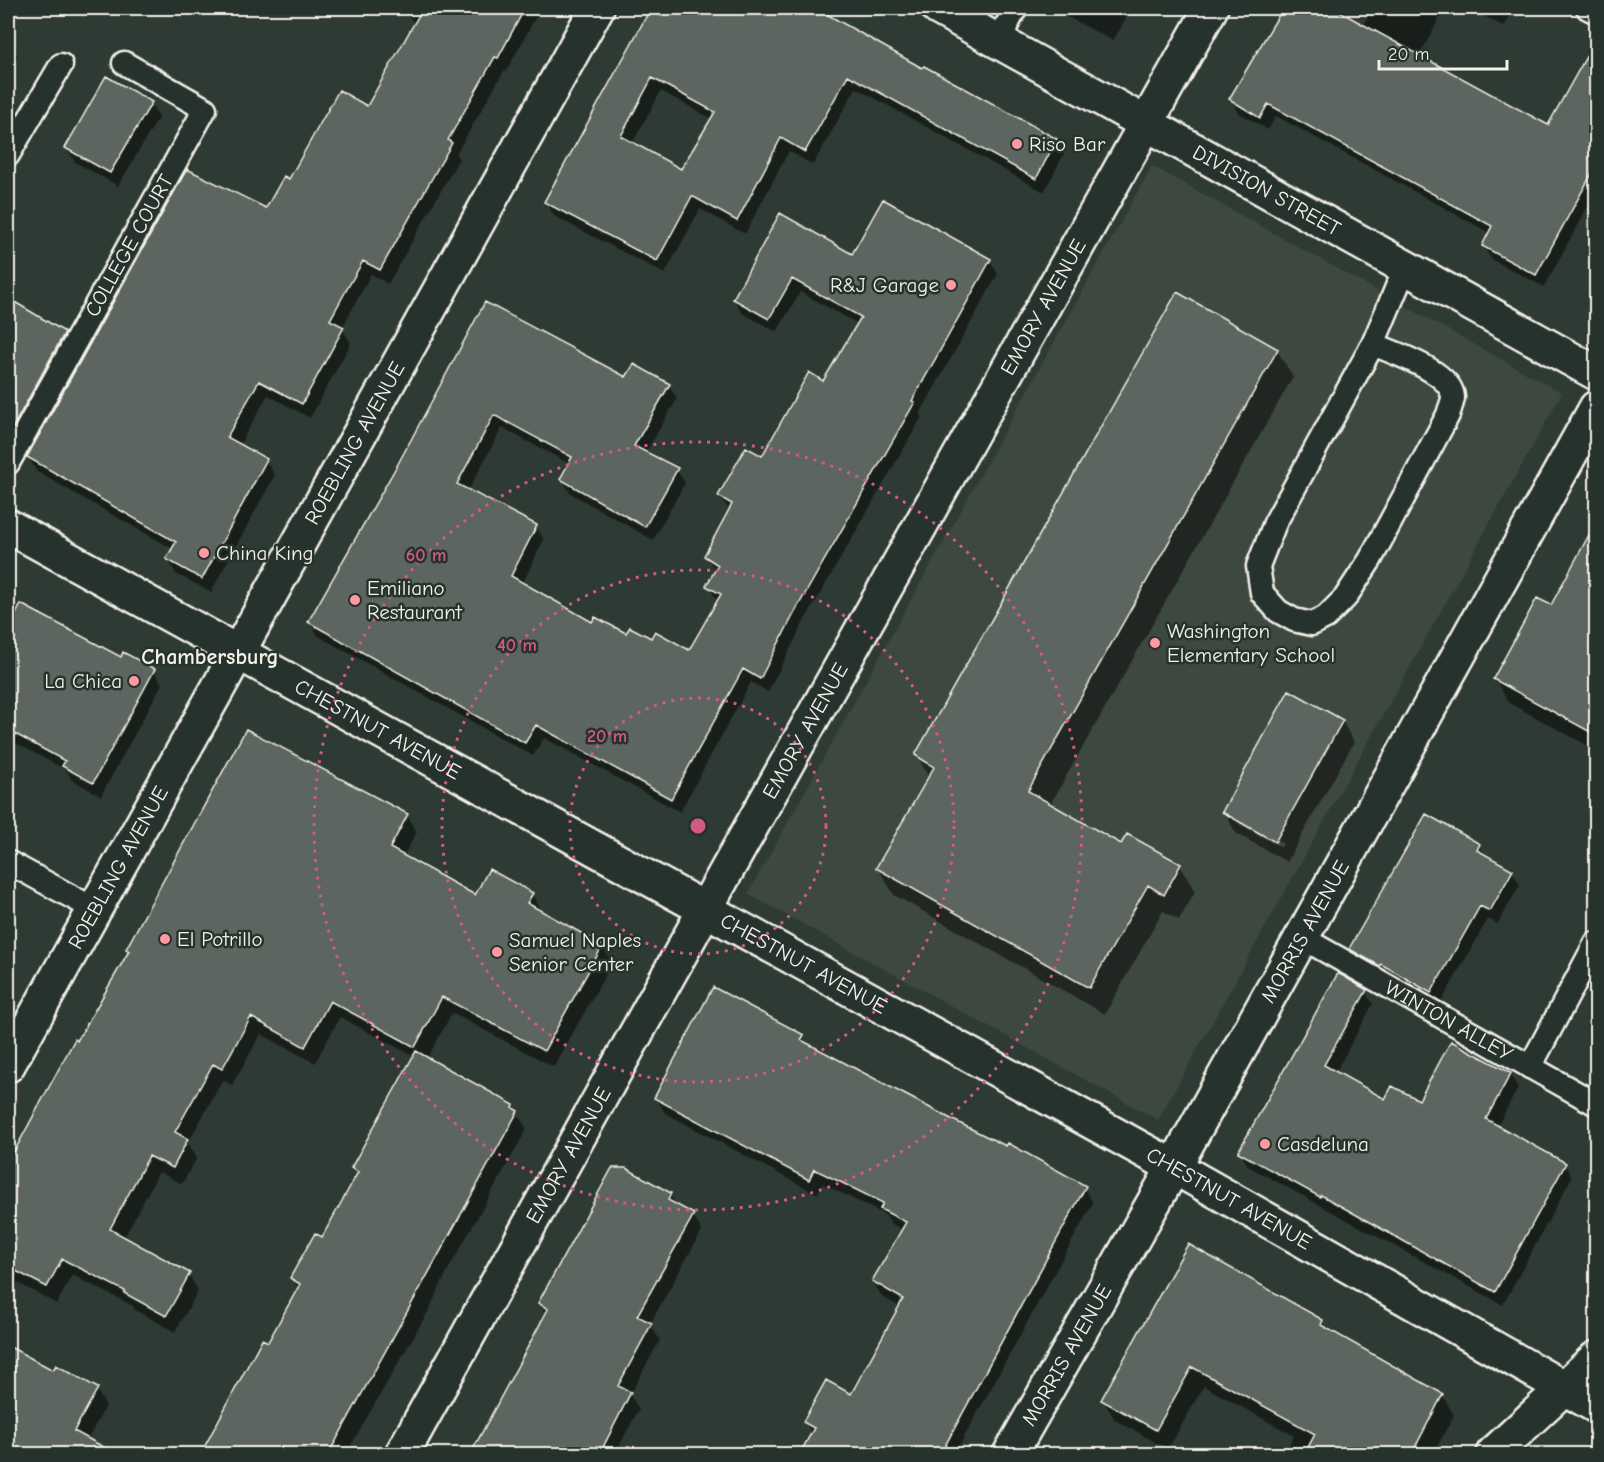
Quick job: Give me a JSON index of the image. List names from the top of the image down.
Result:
{
  "streets": {
    "street": [
      "DIVISION STREET",
      "EMORY AVENUE",
      "ROEBLING AVENUE",
      "CHESTNUT AVENUE",
      "MORRIS AVENUE"
    ],
    "lane": ["COLLEGE COURT", "WINTON ALLEY"]
  },
  "crossings": [
    ["DIVISION STREET", "EMORY AVENUE"],
    ["EMORY AVENUE", "CHESTNUT AVENUE"],
    ["ROEBLING AVENUE", "CHESTNUT AVENUE"],
    ["CHESTNUT AVENUE", "MORRIS AVENUE"],
    ["MORRIS AVENUE", "WINTON ALLEY"]
  ],
  "districts": ["Chambersburg"],
  "places": [
    "Riso Bar",
    "R&J Garage",
    "China King",
    "Emiliano Restaurant",
    "Washington Elementary School",
    "La Chica",
    "El Potrillo",
    "Samuel Naples Senior Center",
    "Casdeluna"
  ],
  "scale_bar": "20 m",
  "rings": ["60 m", "40 m", "20 m"]
}
